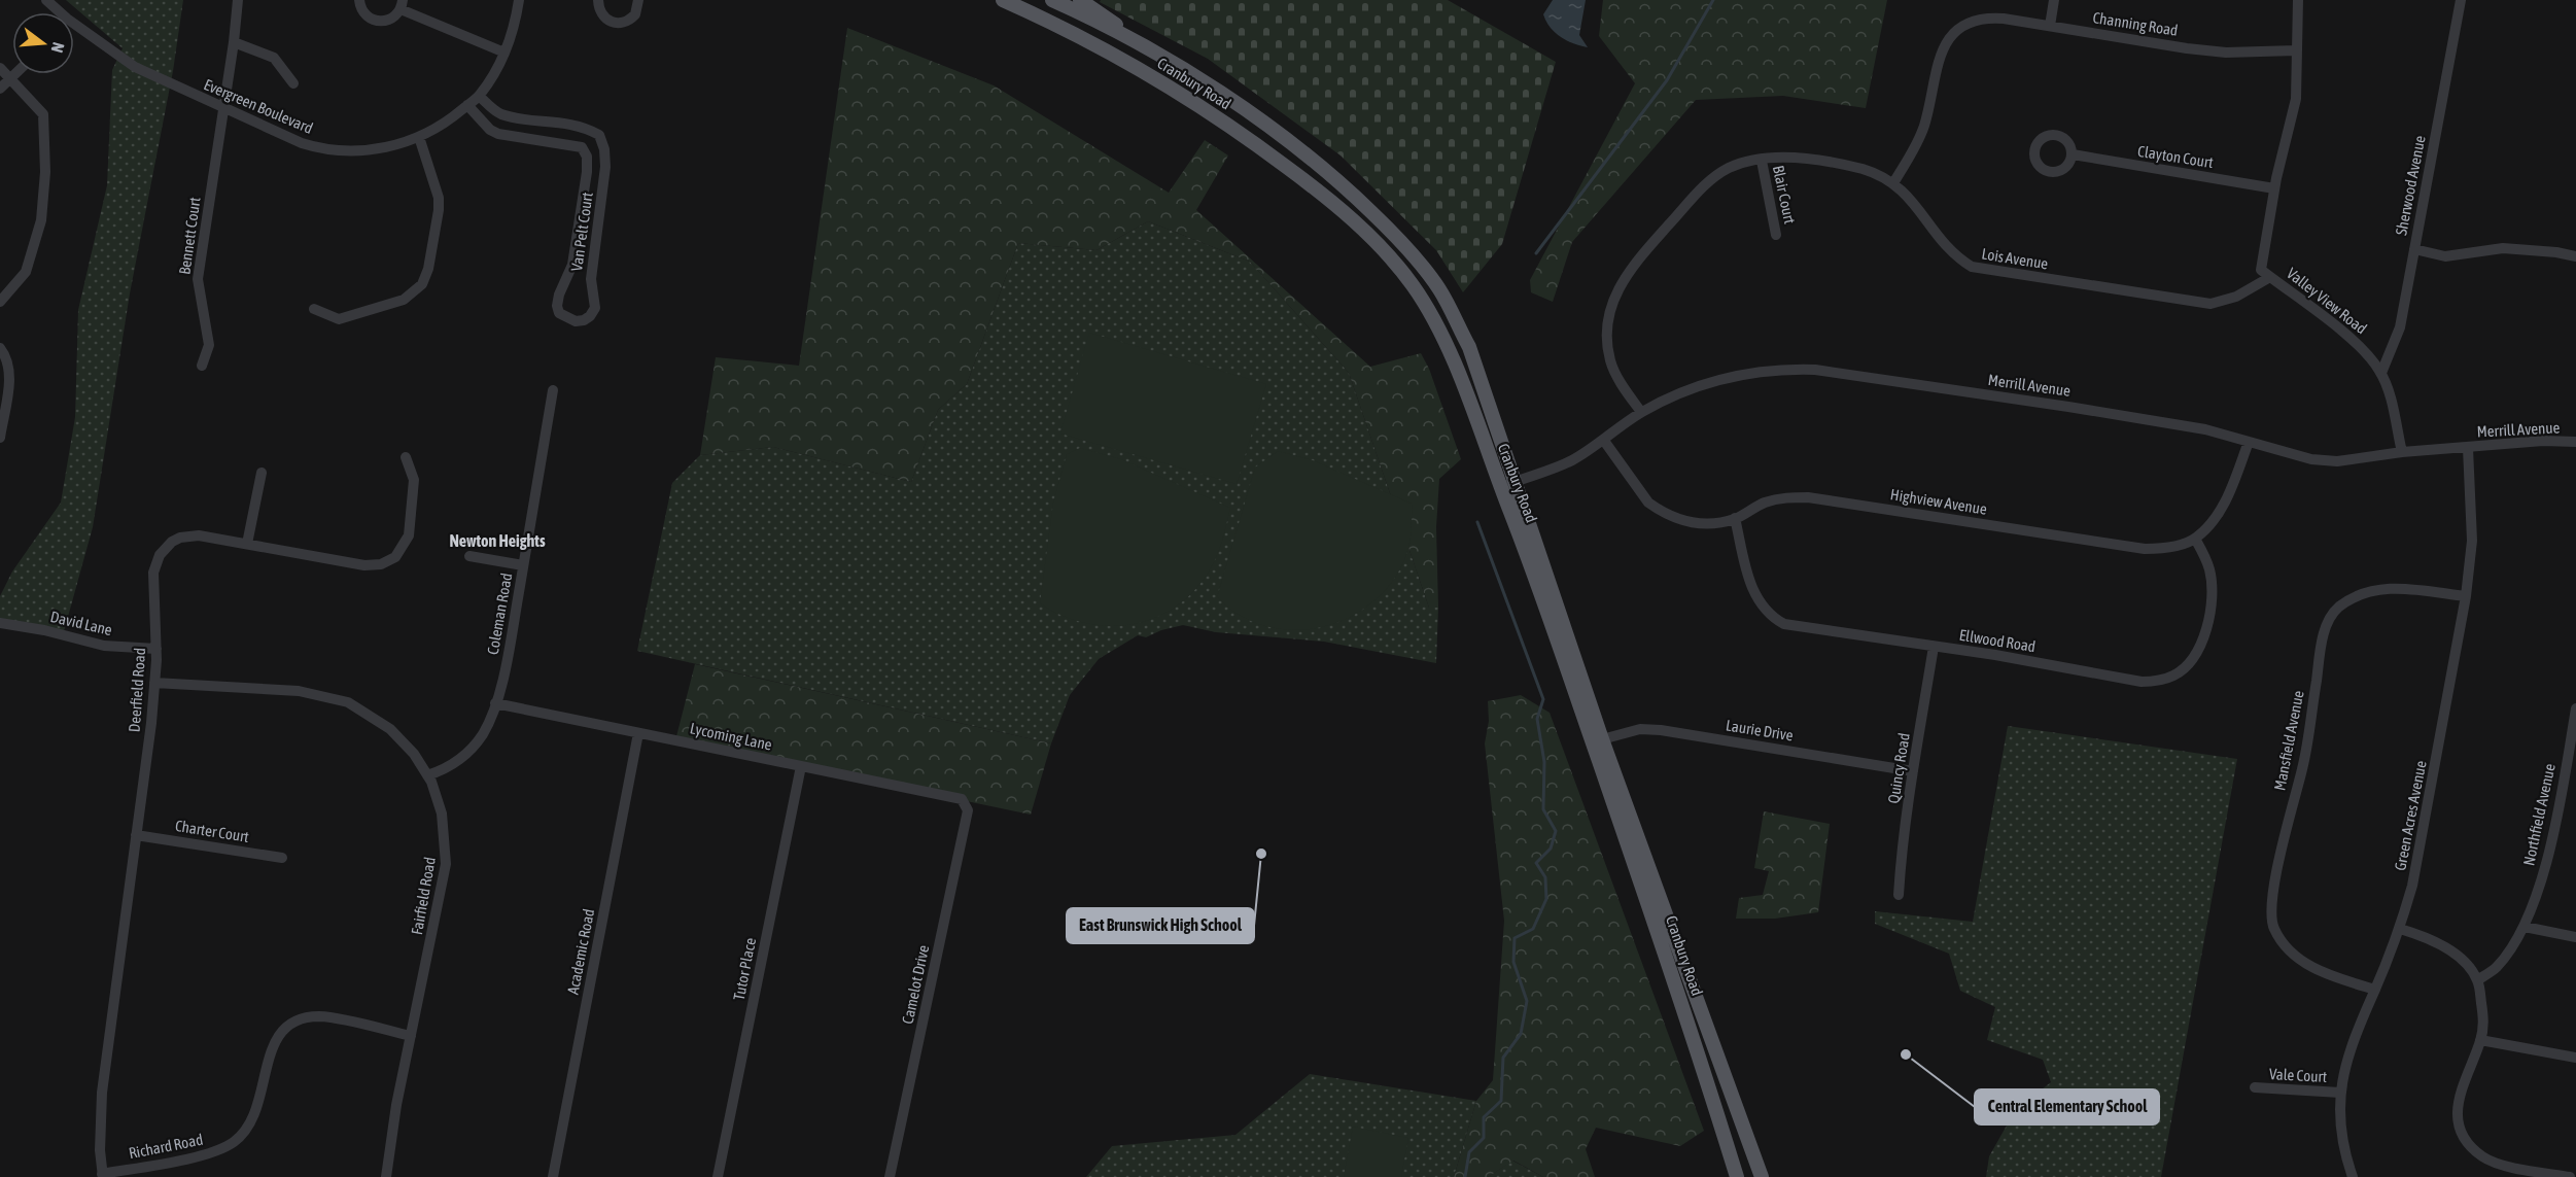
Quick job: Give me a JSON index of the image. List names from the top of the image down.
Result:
{
  "streets": {
    "main road": ["Cranbury Road"],
    "street": [
      "Channing Road",
      "Evergreen Boulevard",
      "Clayton Court",
      "Sherwood Avenue",
      "Blair Court",
      "Van Pelt Court",
      "Bennett Court",
      "Lois Avenue",
      "Valley View Road",
      "Merrill Avenue",
      "Highview Avenue",
      "Coleman Road",
      "David Lane",
      "Ellwood Road",
      "Deerfield Road",
      "Laurie Drive",
      "Lycoming Lane",
      "Mansfield Avenue",
      "Quincy Road",
      "Northfield Avenue",
      "Green Acres Avenue",
      "Charter Court",
      "Fairfield Road",
      "Academic Road",
      "Tutor Place",
      "Camelot Drive",
      "Vale Court",
      "Richard Road"
    ]
  },
  "crossings": [
    ["Channing Road", "Lois Avenue"],
    ["Cranbury Road", "Merrill Avenue"],
    ["Cranbury Road", "Laurie Drive"],
    ["Evergreen Boulevard", "Bennett Court"],
    ["Sherwood Avenue", "Valley View Road"],
    ["Blair Court", "Lois Avenue"],
    ["Lois Avenue", "Valley View Road"],
    ["Lois Avenue", "Merrill Avenue"],
    ["Valley View Road", "Merrill Avenue"],
    ["Merrill Avenue", "Highview Avenue"],
    ["Merrill Avenue", "Green Acres Avenue"],
    ["Highview Avenue", "Ellwood Road"],
    ["Coleman Road", "Lycoming Lane"],
    ["Coleman Road", "Fairfield Road"],
    ["David Lane", "Deerfield Road"],
    ["Ellwood Road", "Quincy Road"],
    ["Deerfield Road", "Charter Court"],
    ["Deerfield Road", "Fairfield Road"],
    ["Deerfield Road", "Richard Road"],
    ["Laurie Drive", "Quincy Road"],
    ["Lycoming Lane", "Academic Road"],
    ["Lycoming Lane", "Tutor Place"],
    ["Lycoming Lane", "Camelot Drive"],
    ["Mansfield Avenue", "Green Acres Avenue"],
    ["Green Acres Avenue", "Vale Court"],
    ["Fairfield Road", "Richard Road"]
  ],
  "districts": ["Newton Heights"],
  "places": ["East Brunswick High School", "Central Elementary School"],
  "north": "right"
}
